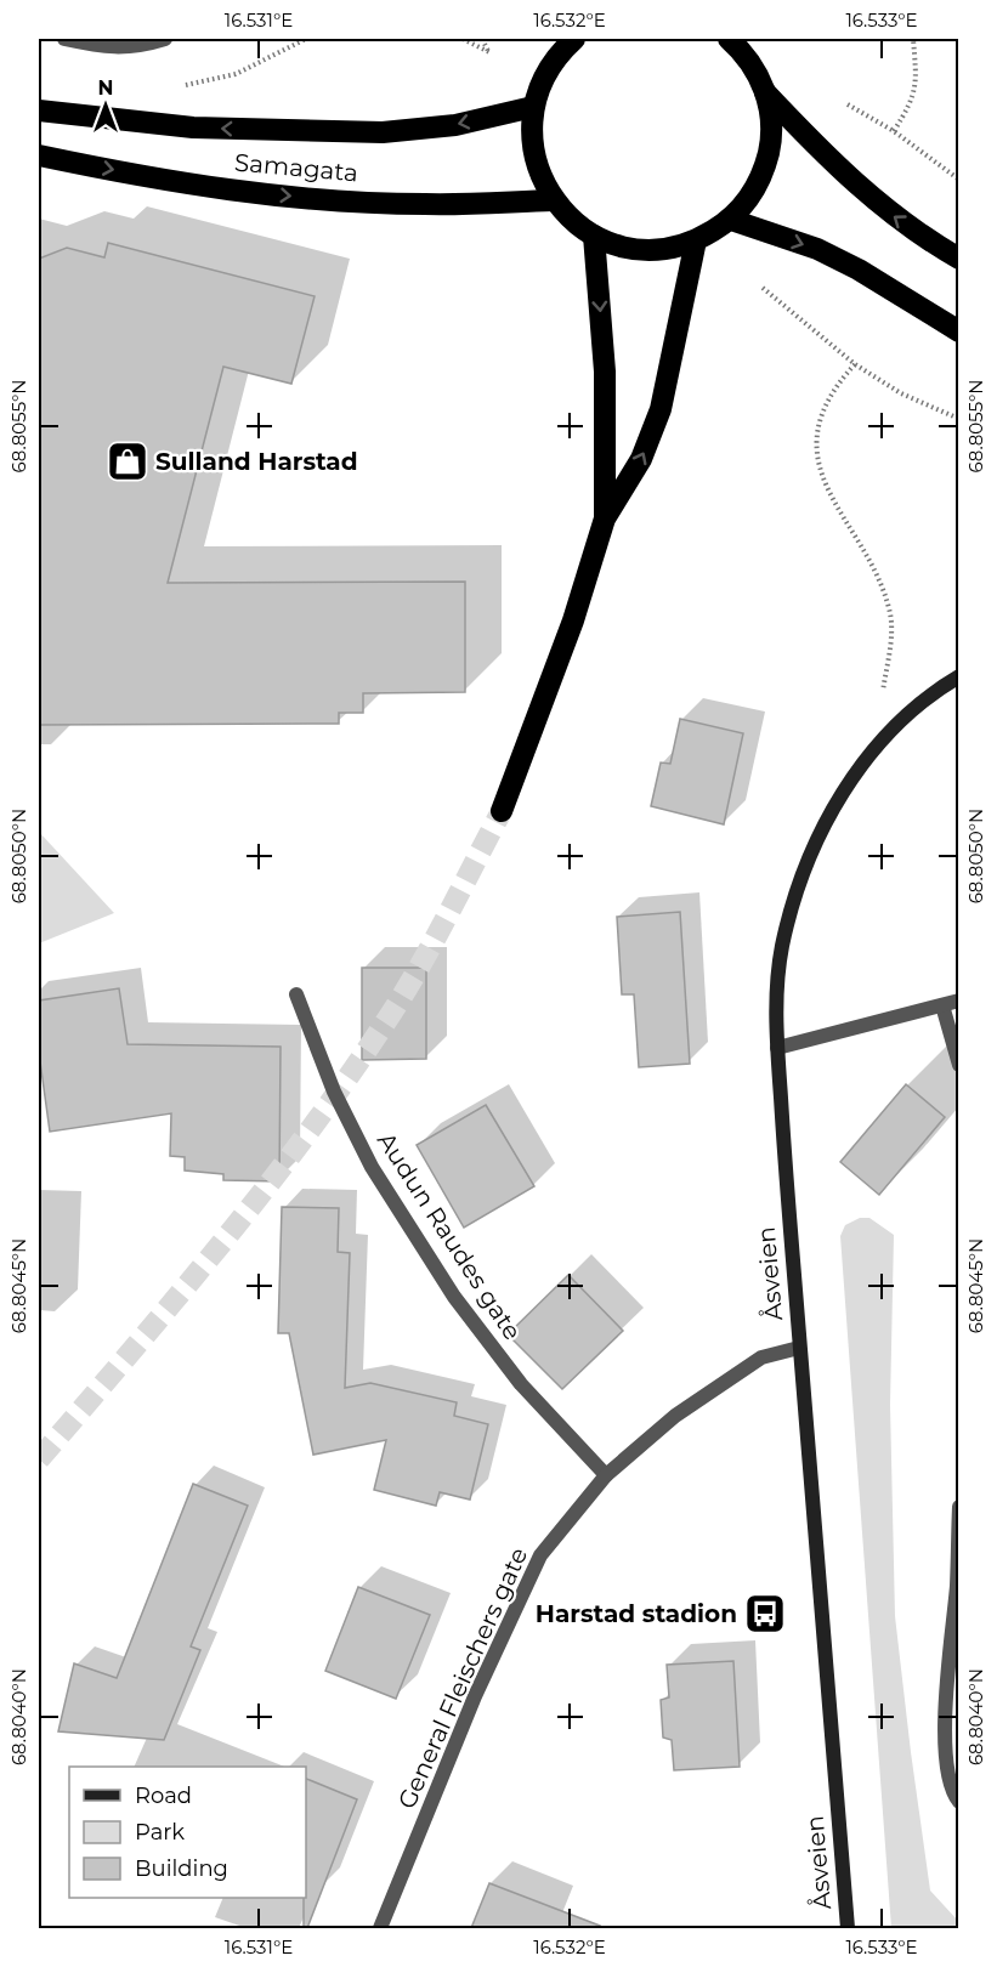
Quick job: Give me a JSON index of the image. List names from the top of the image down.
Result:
{
  "streets": {
    "highway": ["Samagata"],
    "street": ["Audun Raudes gate", "Åsveien", "General Fleischers gate"]
  },
  "crossings": [
    ["Audun Raudes gate", "General Fleischers gate"],
    ["Åsveien", "General Fleischers gate"]
  ],
  "places": {
    "shop": ["Sulland Harstad"],
    "bus stop": ["Harstad stadion"]
  },
  "legend": ["Road", "Park", "Building"],
  "north": "top",
  "coordinates": [
    "16.531°E",
    "16.532°E",
    "16.533°E",
    "68.8055°N",
    "68.8050°N",
    "68.8045°N",
    "68.8040°N"
  ]
}
